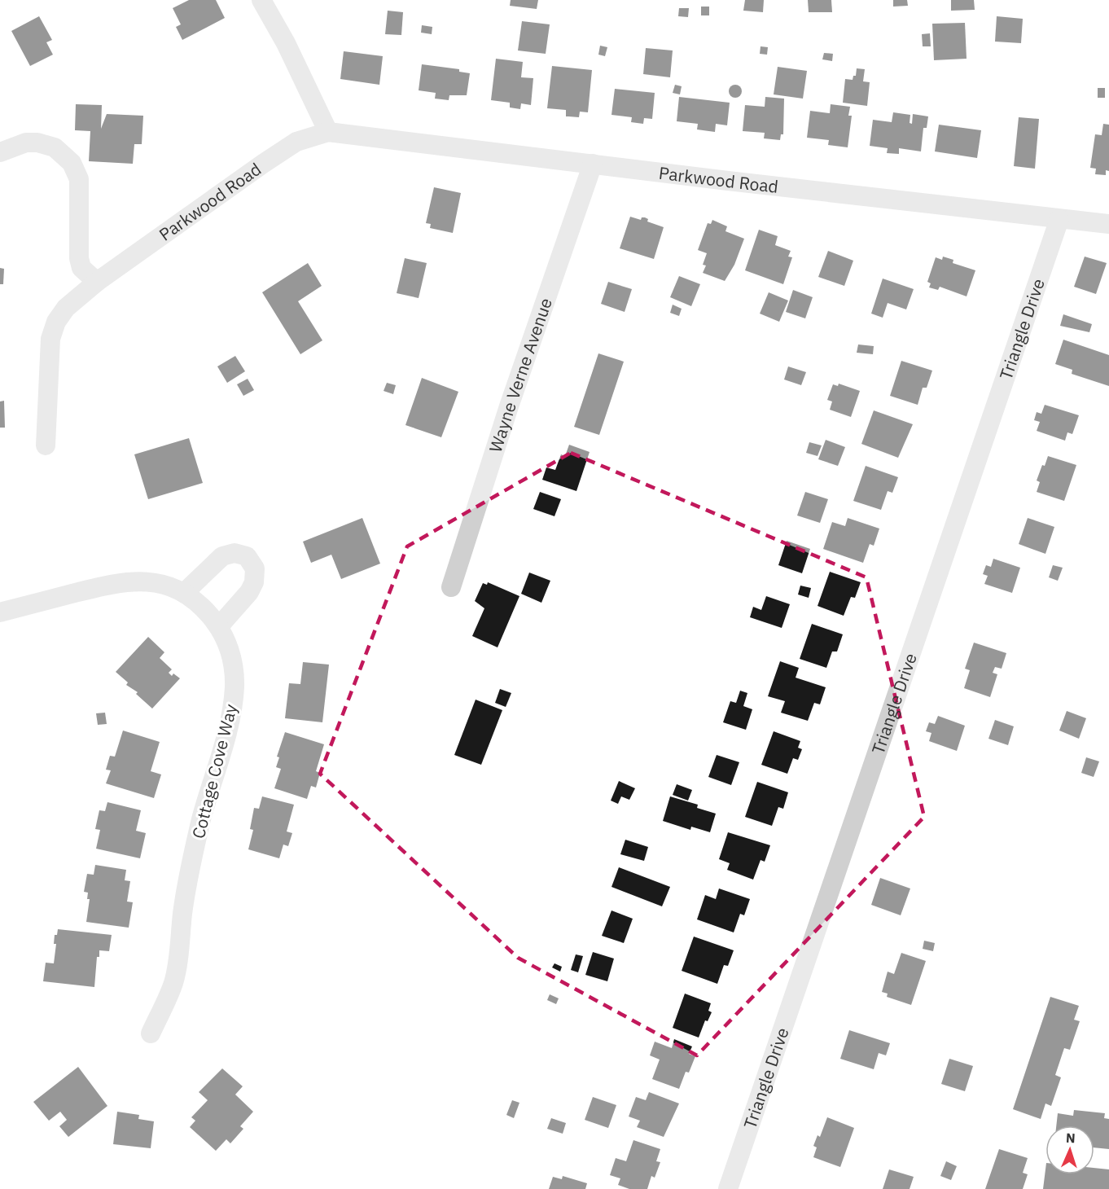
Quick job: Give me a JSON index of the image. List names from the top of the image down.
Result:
{
  "streets": {
    "street": [
      "Parkwood Road",
      "Triangle Drive",
      "Wayne Verne Avenue",
      "Cottage Cove Way"
    ]
  },
  "crossings": [
    ["Parkwood Road", "Triangle Drive"],
    ["Parkwood Road", "Wayne Verne Avenue"]
  ],
  "north": "top"
}
